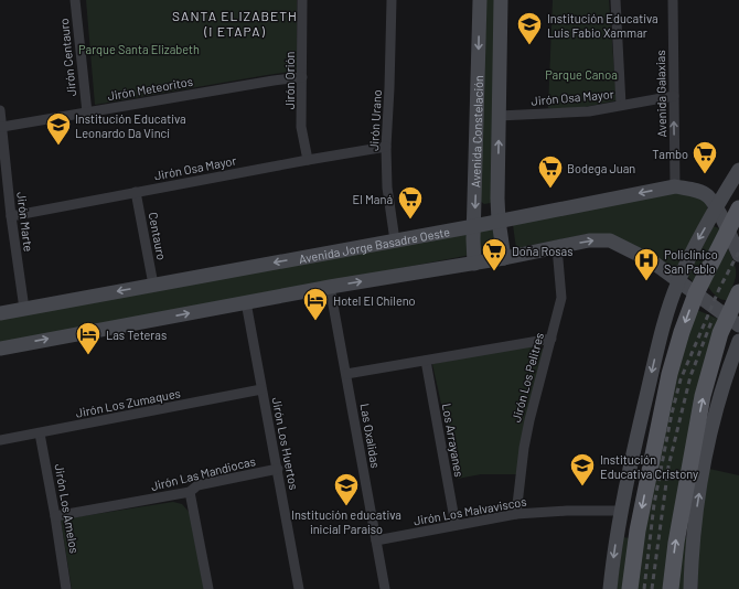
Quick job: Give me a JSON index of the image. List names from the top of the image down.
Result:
{
  "streets": {
    "main road": ["Avenida Constelación", "Avenida Jorge Basadre Oeste"],
    "street": [
      "Jirón Centauro",
      "Jirón Orión",
      "Jirón Meteoritos",
      "Avenida Galaxias",
      "Jirón Osa Mayor",
      "Jirón Urano",
      "Jirón Marte",
      "Centauro",
      "Jirón Los Pelitres",
      "Jirón Los Zumaques",
      "Las Oxalidas",
      "Los Arrayanes",
      "Jirón Los Huertos",
      "Jirón Las Mandiocas",
      "Jirón Los Amelos",
      "Jirón Los Malvaviscos"
    ]
  },
  "crossings": [
    ["Jirón Centauro", "Jirón Meteoritos"],
    ["Jirón Orión", "Jirón Meteoritos"],
    ["Jirón Orión", "Jirón Osa Mayor"],
    ["Jirón Meteoritos", "Jirón Marte"],
    ["Avenida Galaxias", "Jirón Osa Mayor"],
    ["Avenida Galaxias", "Avenida Jorge Basadre Oeste"],
    ["Jirón Osa Mayor", "Jirón Urano"],
    ["Jirón Osa Mayor", "Avenida Constelación"],
    ["Jirón Osa Mayor", "Jirón Marte"],
    ["Jirón Osa Mayor", "Centauro"],
    ["Jirón Urano", "Avenida Jorge Basadre Oeste"],
    ["Avenida Constelación", "Avenida Jorge Basadre Oeste"],
    ["Jirón Marte", "Avenida Jorge Basadre Oeste"],
    ["Centauro", "Avenida Jorge Basadre Oeste"],
    ["Jirón Los Pelitres", "Jirón Los Malvaviscos"],
    ["Jirón Los Zumaques", "Jirón Los Huertos"],
    ["Jirón Los Zumaques", "Jirón Los Amelos"],
    ["Las Oxalidas", "Jirón Los Malvaviscos"],
    ["Los Arrayanes", "Jirón Los Malvaviscos"],
    ["Jirón Los Huertos", "Jirón Las Mandiocas"],
    ["Jirón Las Mandiocas", "Jirón Los Amelos"]
  ],
  "one_way": ["Avenida Galaxias"],
  "districts": ["SANTA ELIZABETH (I ETAPA)"],
  "parks": ["Parque Santa Elizabeth", "Parque Canoa"],
  "places": {
    "school or university": [
      "Institución Educativa Luis Fabio Xammar",
      "Institución Educativa Leonardo Da Vinci",
      "Institución Educativa Cristony",
      "Institución educativa inicial Paraiso"
    ],
    "supermarket": [
      "Tambo",
      "Bodega Juan",
      "El Maná",
      "Doña Rosas"
    ],
    "hospital": ["Policlínico San Pablo"],
    "hotel": ["Hotel El Chileno", "Las Teteras"]
  }
}
